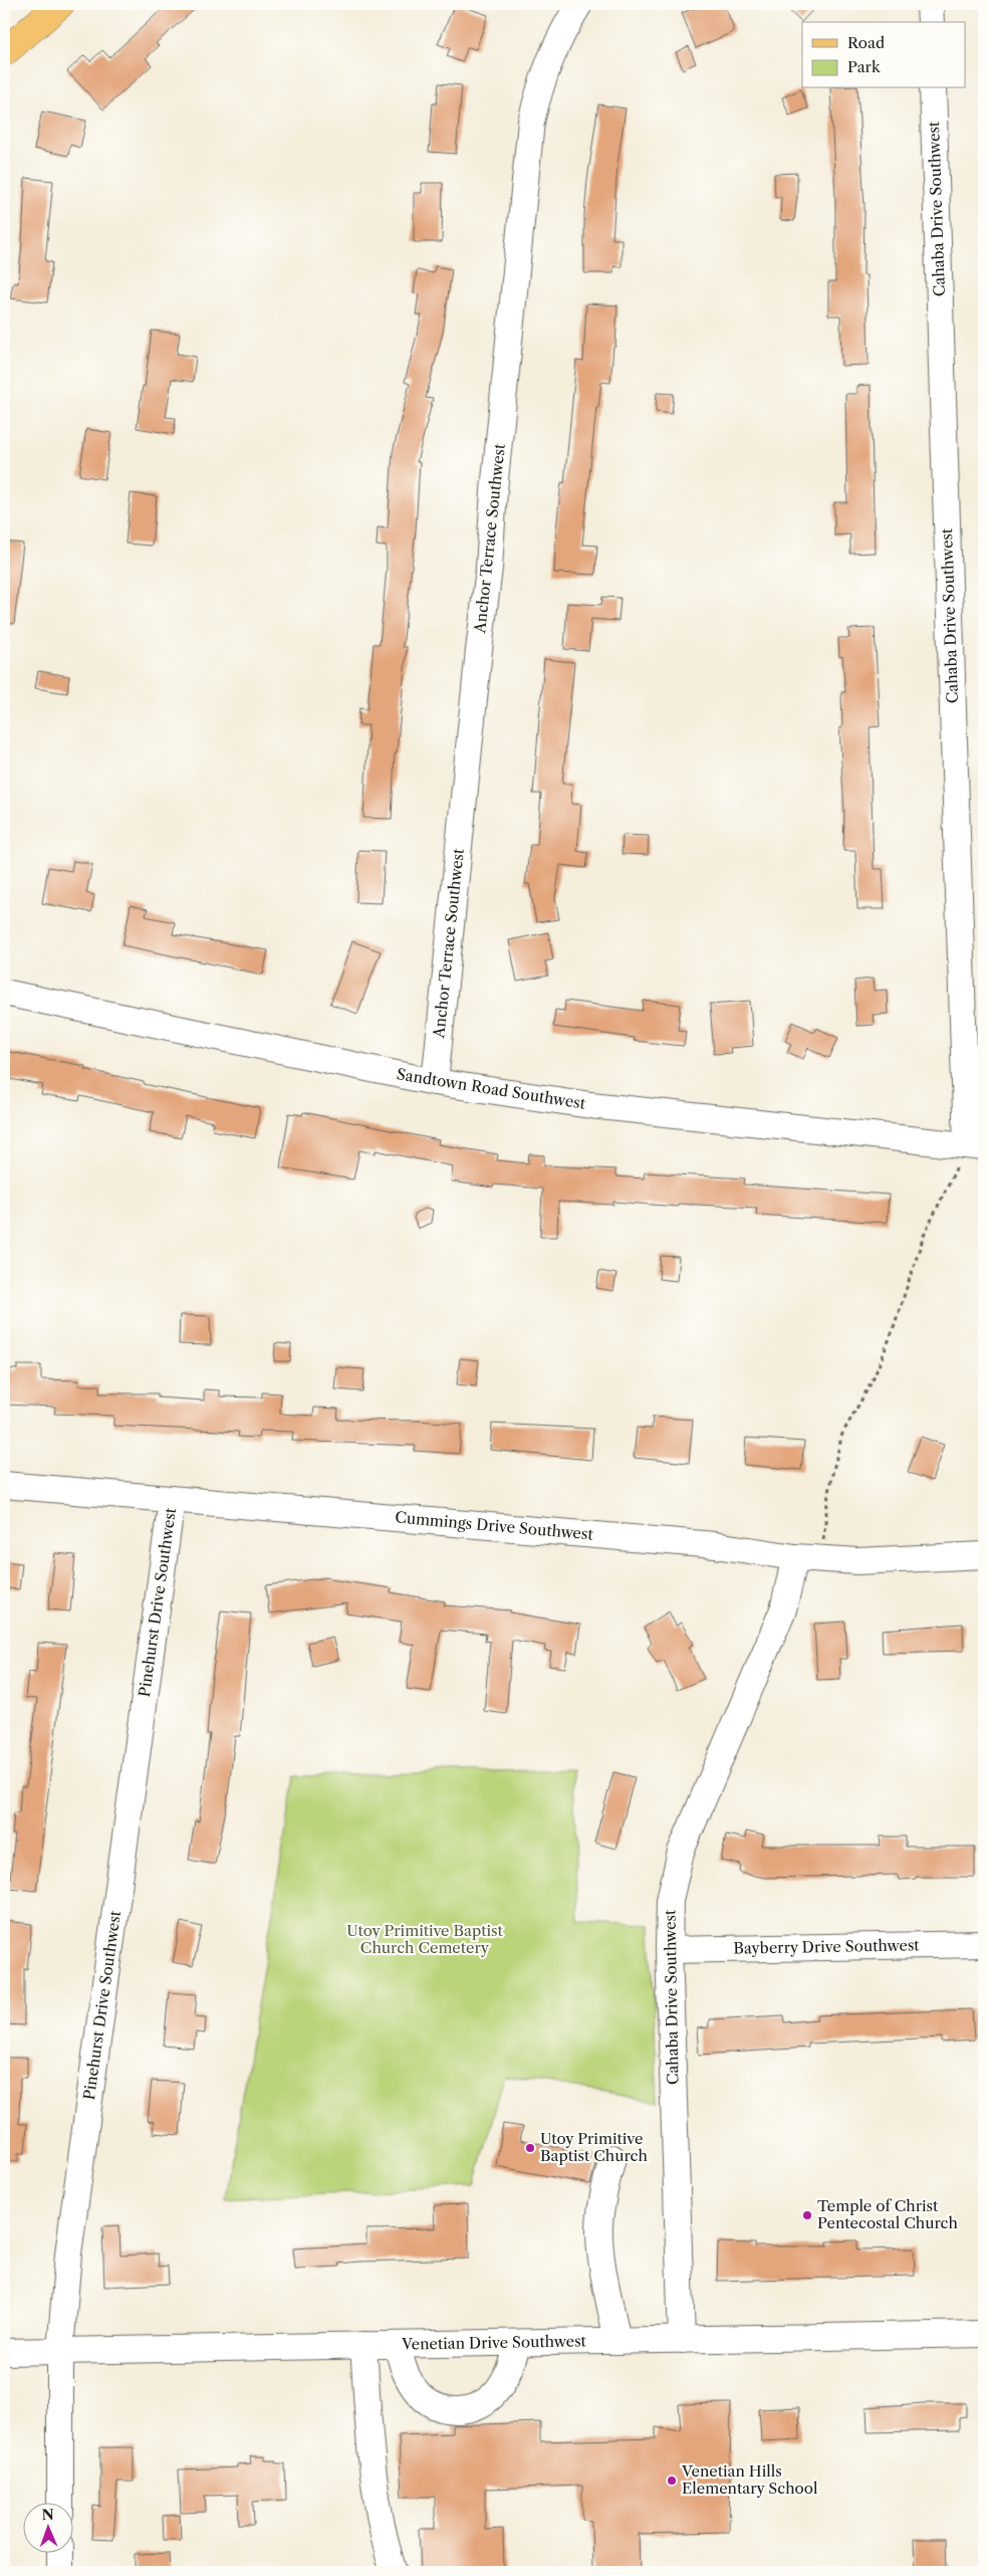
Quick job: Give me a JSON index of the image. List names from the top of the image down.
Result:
{
  "streets": {
    "street": [
      "Cahaba Drive Southwest",
      "Anchor Terrace Southwest",
      "Sandtown Road Southwest",
      "Cummings Drive Southwest",
      "Pinehurst Drive Southwest",
      "Bayberry Drive Southwest",
      "Venetian Drive Southwest"
    ]
  },
  "crossings": [
    ["Cahaba Drive Southwest", "Sandtown Road Southwest"],
    ["Cahaba Drive Southwest", "Cummings Drive Southwest"],
    ["Cahaba Drive Southwest", "Bayberry Drive Southwest"],
    ["Cahaba Drive Southwest", "Venetian Drive Southwest"],
    ["Anchor Terrace Southwest", "Sandtown Road Southwest"],
    ["Cummings Drive Southwest", "Pinehurst Drive Southwest"],
    ["Pinehurst Drive Southwest", "Venetian Drive Southwest"]
  ],
  "parks": ["Utoy Primitive Baptist Church Cemetery"],
  "places": ["Utoy Primitive Baptist Church", "Temple of Christ Pentecostal Church", "Venetian Hills Elementary School"],
  "legend": ["Road", "Park"],
  "north": "top"
}
